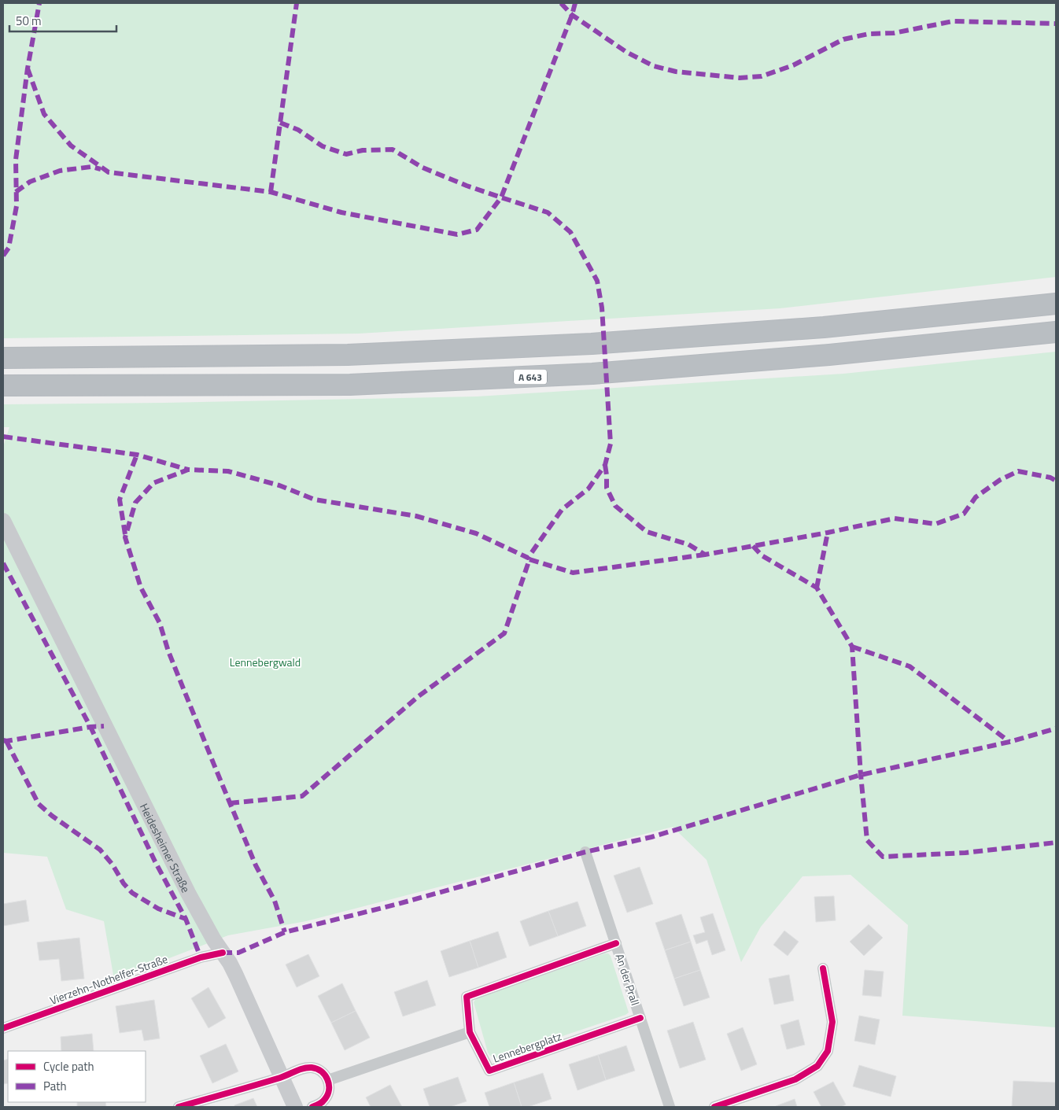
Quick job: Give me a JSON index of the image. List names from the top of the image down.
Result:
{
  "streets": {
    "highway": ["A 643"],
    "main road": ["Heidesheimer Straße"],
    "street": ["Vierzehn-Nothelfer-Straße", "An der Prall", "Lennebergplatz"]
  },
  "crossings": [
    ["Heidesheimer Straße", "Vierzehn-Nothelfer-Straße"],
    ["An der Prall", "Lennebergplatz"]
  ],
  "parks": ["Lennebergwald"],
  "legend": ["Cycle path", "Path"],
  "scale_bar": "50 m"
}
